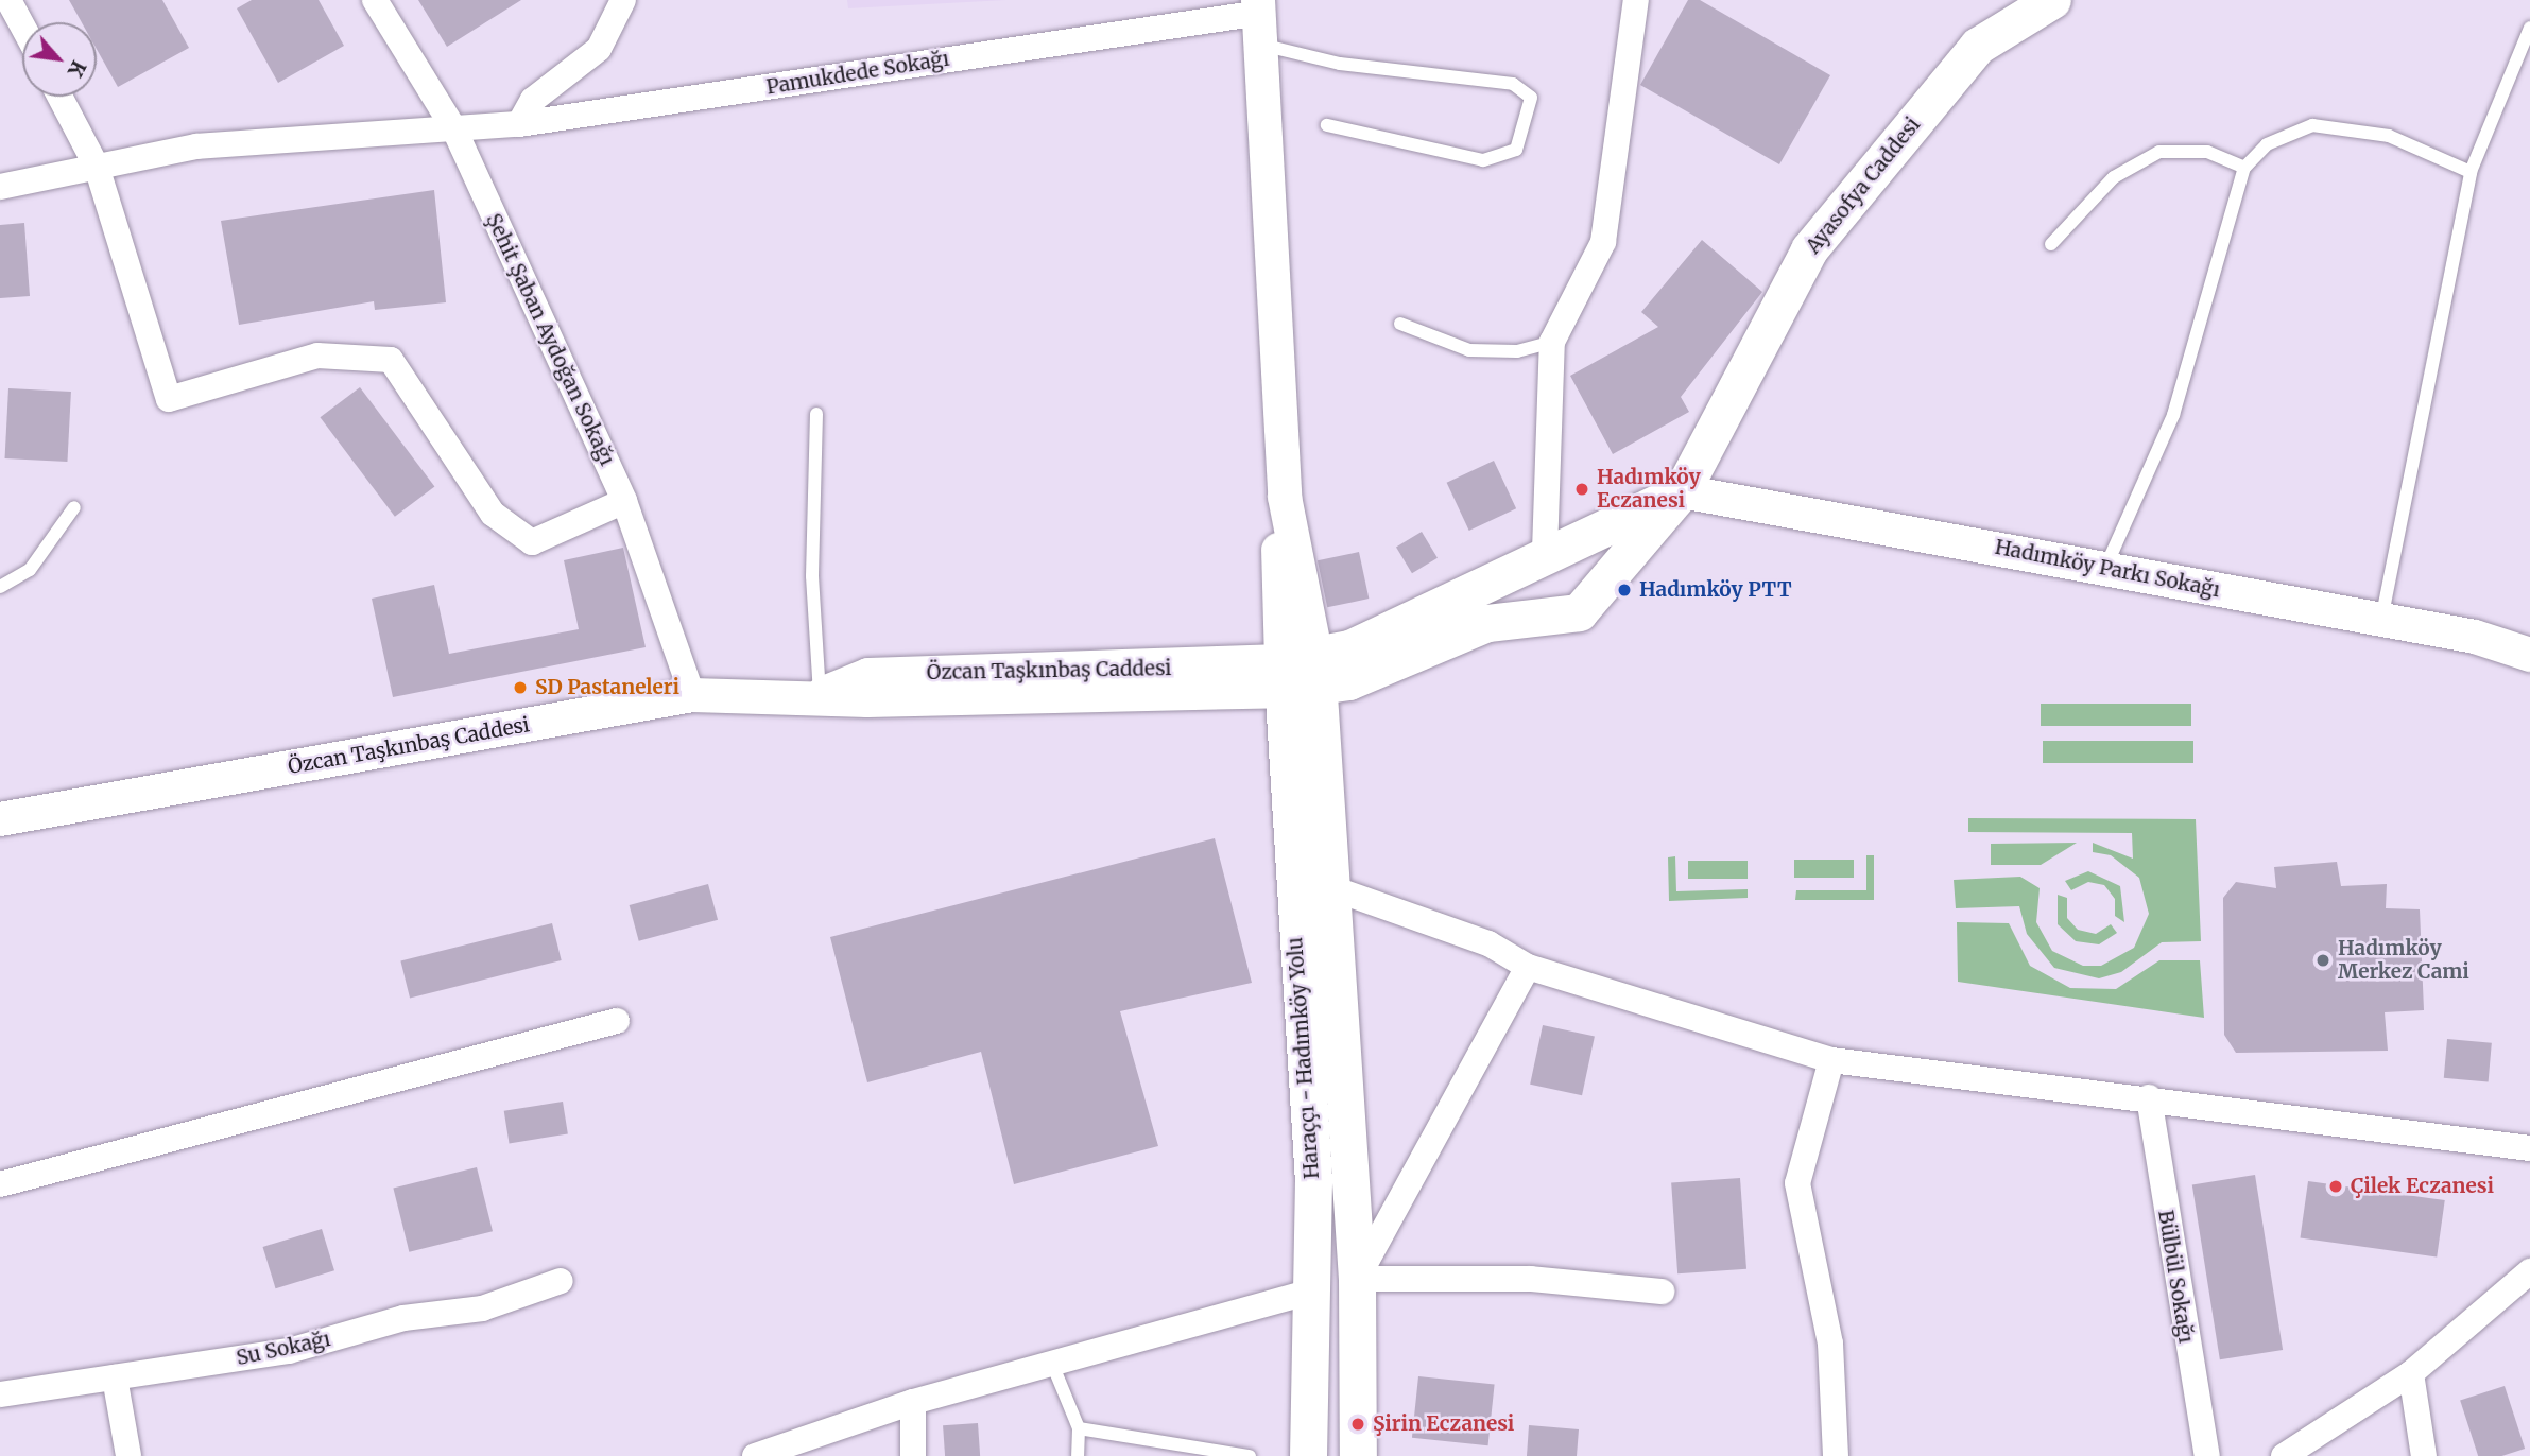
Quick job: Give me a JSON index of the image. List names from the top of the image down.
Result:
{
  "streets": {
    "main road": ["Ayasofya Caddesi", "Haraççı - Hadımköy Yolu"],
    "street": [
      "Pamukdede Sokağı",
      "Şehit Şaban Aydoğan Sokağı",
      "Hadımköy Parkı Sokağı",
      "Özcan Taşkınbaş Caddesi",
      "Bülbül Sokağı",
      "Su Sokağı"
    ]
  },
  "crossings": [
    ["Pamukdede Sokağı", "Şehit Şaban Aydoğan Sokağı"],
    ["Ayasofya Caddesi", "Hadımköy Parkı Sokağı"],
    ["Ayasofya Caddesi", "Özcan Taşkınbaş Caddesi"],
    ["Ayasofya Caddesi", "Haraççı - Hadımköy Yolu"],
    ["Şehit Şaban Aydoğan Sokağı", "Özcan Taşkınbaş Caddesi"],
    ["Özcan Taşkınbaş Caddesi", "Haraççı - Hadımköy Yolu"]
  ],
  "places": [
    "Hadımköy Eczanesi",
    "Hadımköy PTT",
    "SD Pastaneleri",
    "Hadımköy Merkez Cami",
    "Çilek Eczanesi",
    "Şirin Eczanesi"
  ],
  "north": "bottom right"
}
